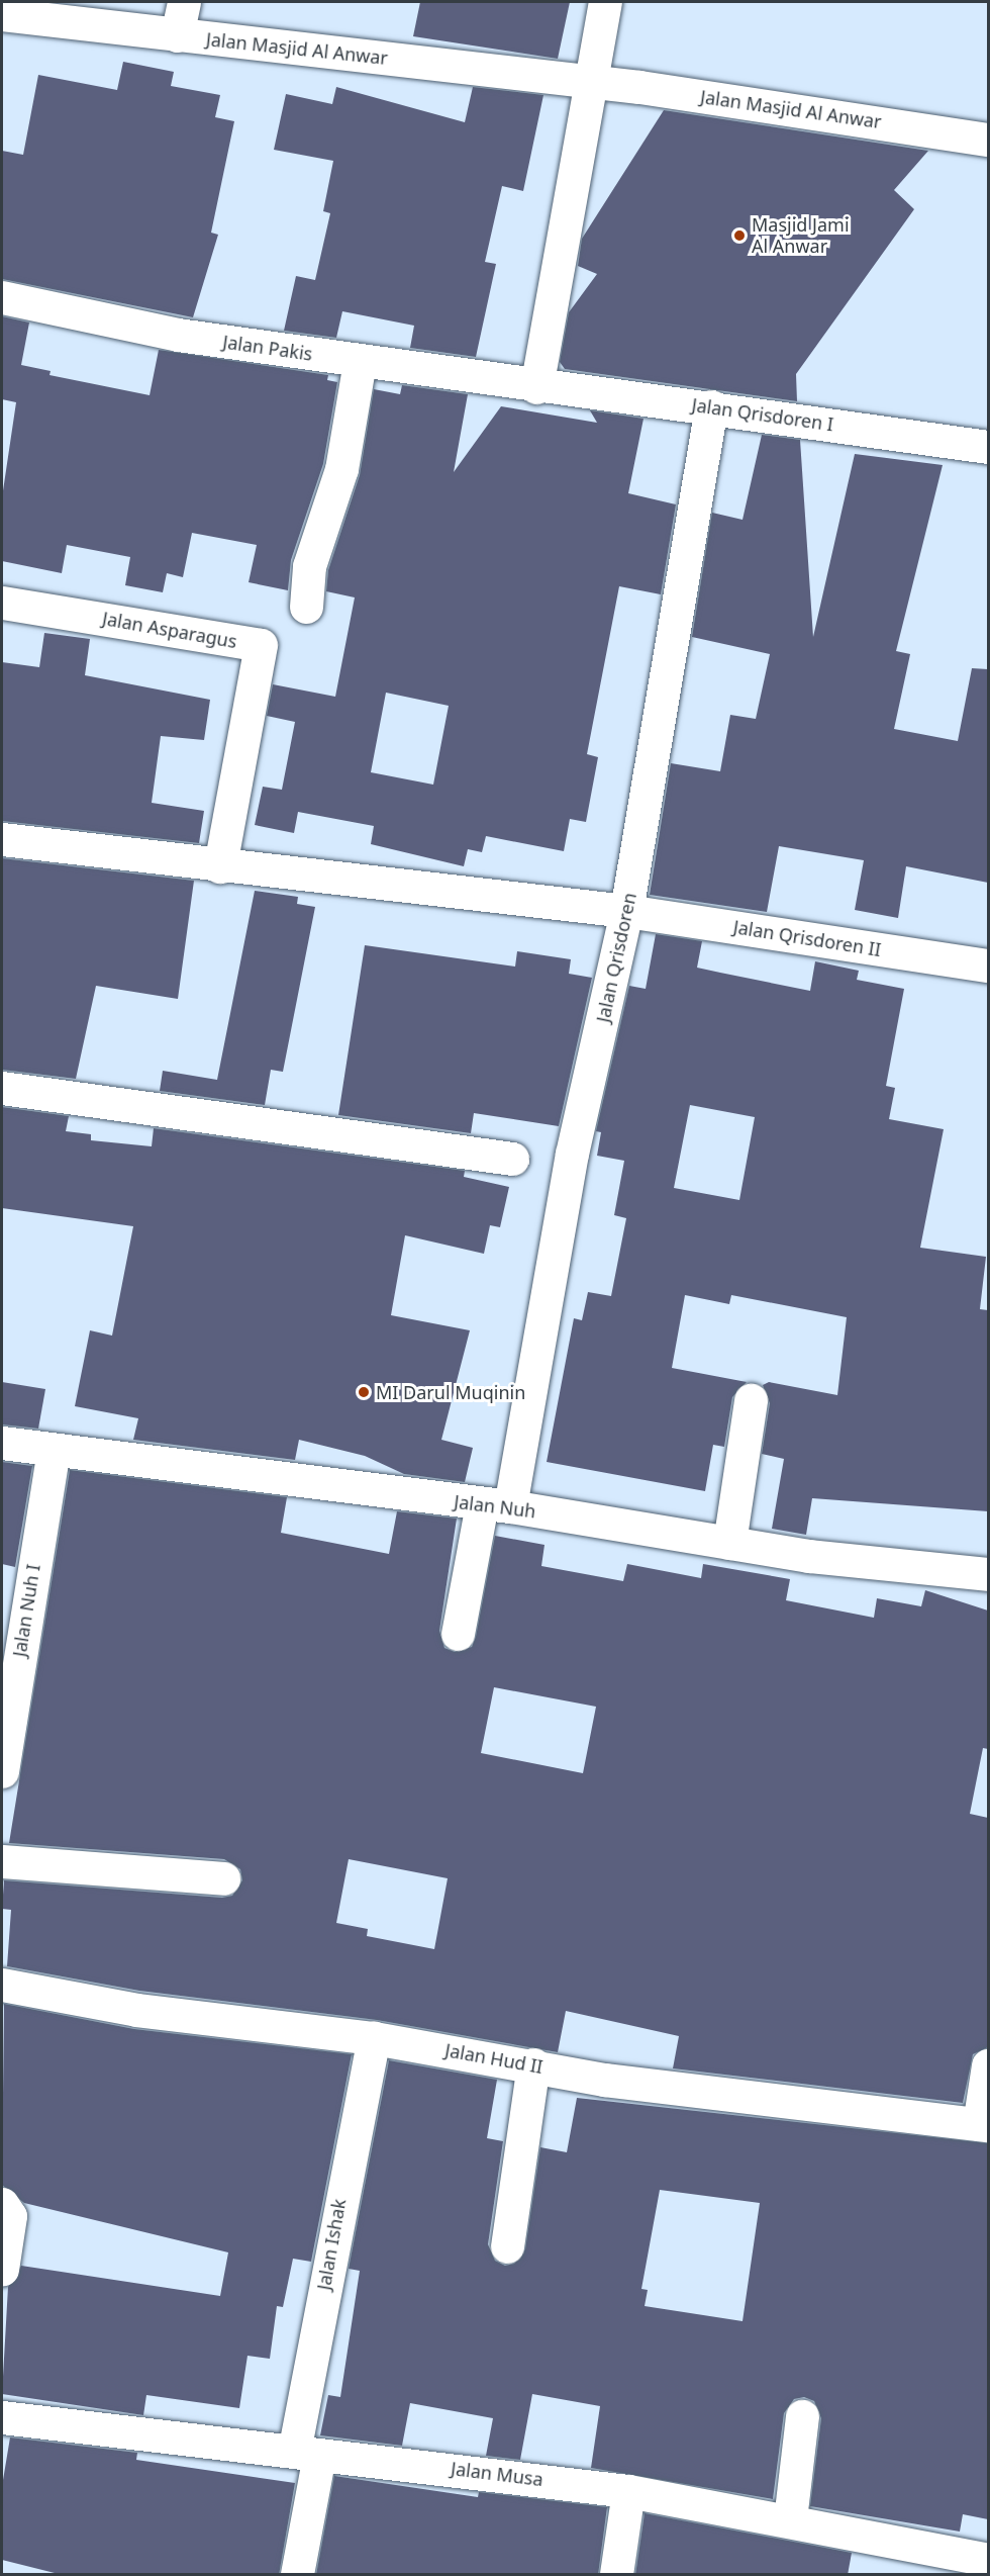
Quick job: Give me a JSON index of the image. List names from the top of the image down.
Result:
{
  "streets": {
    "street": [
      "Jalan Masjid Al Anwar",
      "Jalan Pakis",
      "Jalan Qrisdoren I",
      "Jalan Asparagus",
      "Jalan Qrisdoren II",
      "Jalan Qrisdoren",
      "Jalan Nuh",
      "Jalan Nuh I",
      "Jalan Hud II",
      "Jalan Ishak",
      "Jalan Musa"
    ]
  },
  "crossings": [
    ["Jalan Pakis", "Jalan Qrisdoren I"],
    ["Jalan Qrisdoren I", "Jalan Qrisdoren"],
    ["Jalan Qrisdoren II", "Jalan Qrisdoren"],
    ["Jalan Qrisdoren", "Jalan Nuh"],
    ["Jalan Nuh", "Jalan Nuh I"],
    ["Jalan Hud II", "Jalan Ishak"],
    ["Jalan Ishak", "Jalan Musa"]
  ],
  "places": ["Masjid Jami Al Anwar", "MI Darul Muqinin"]
}
